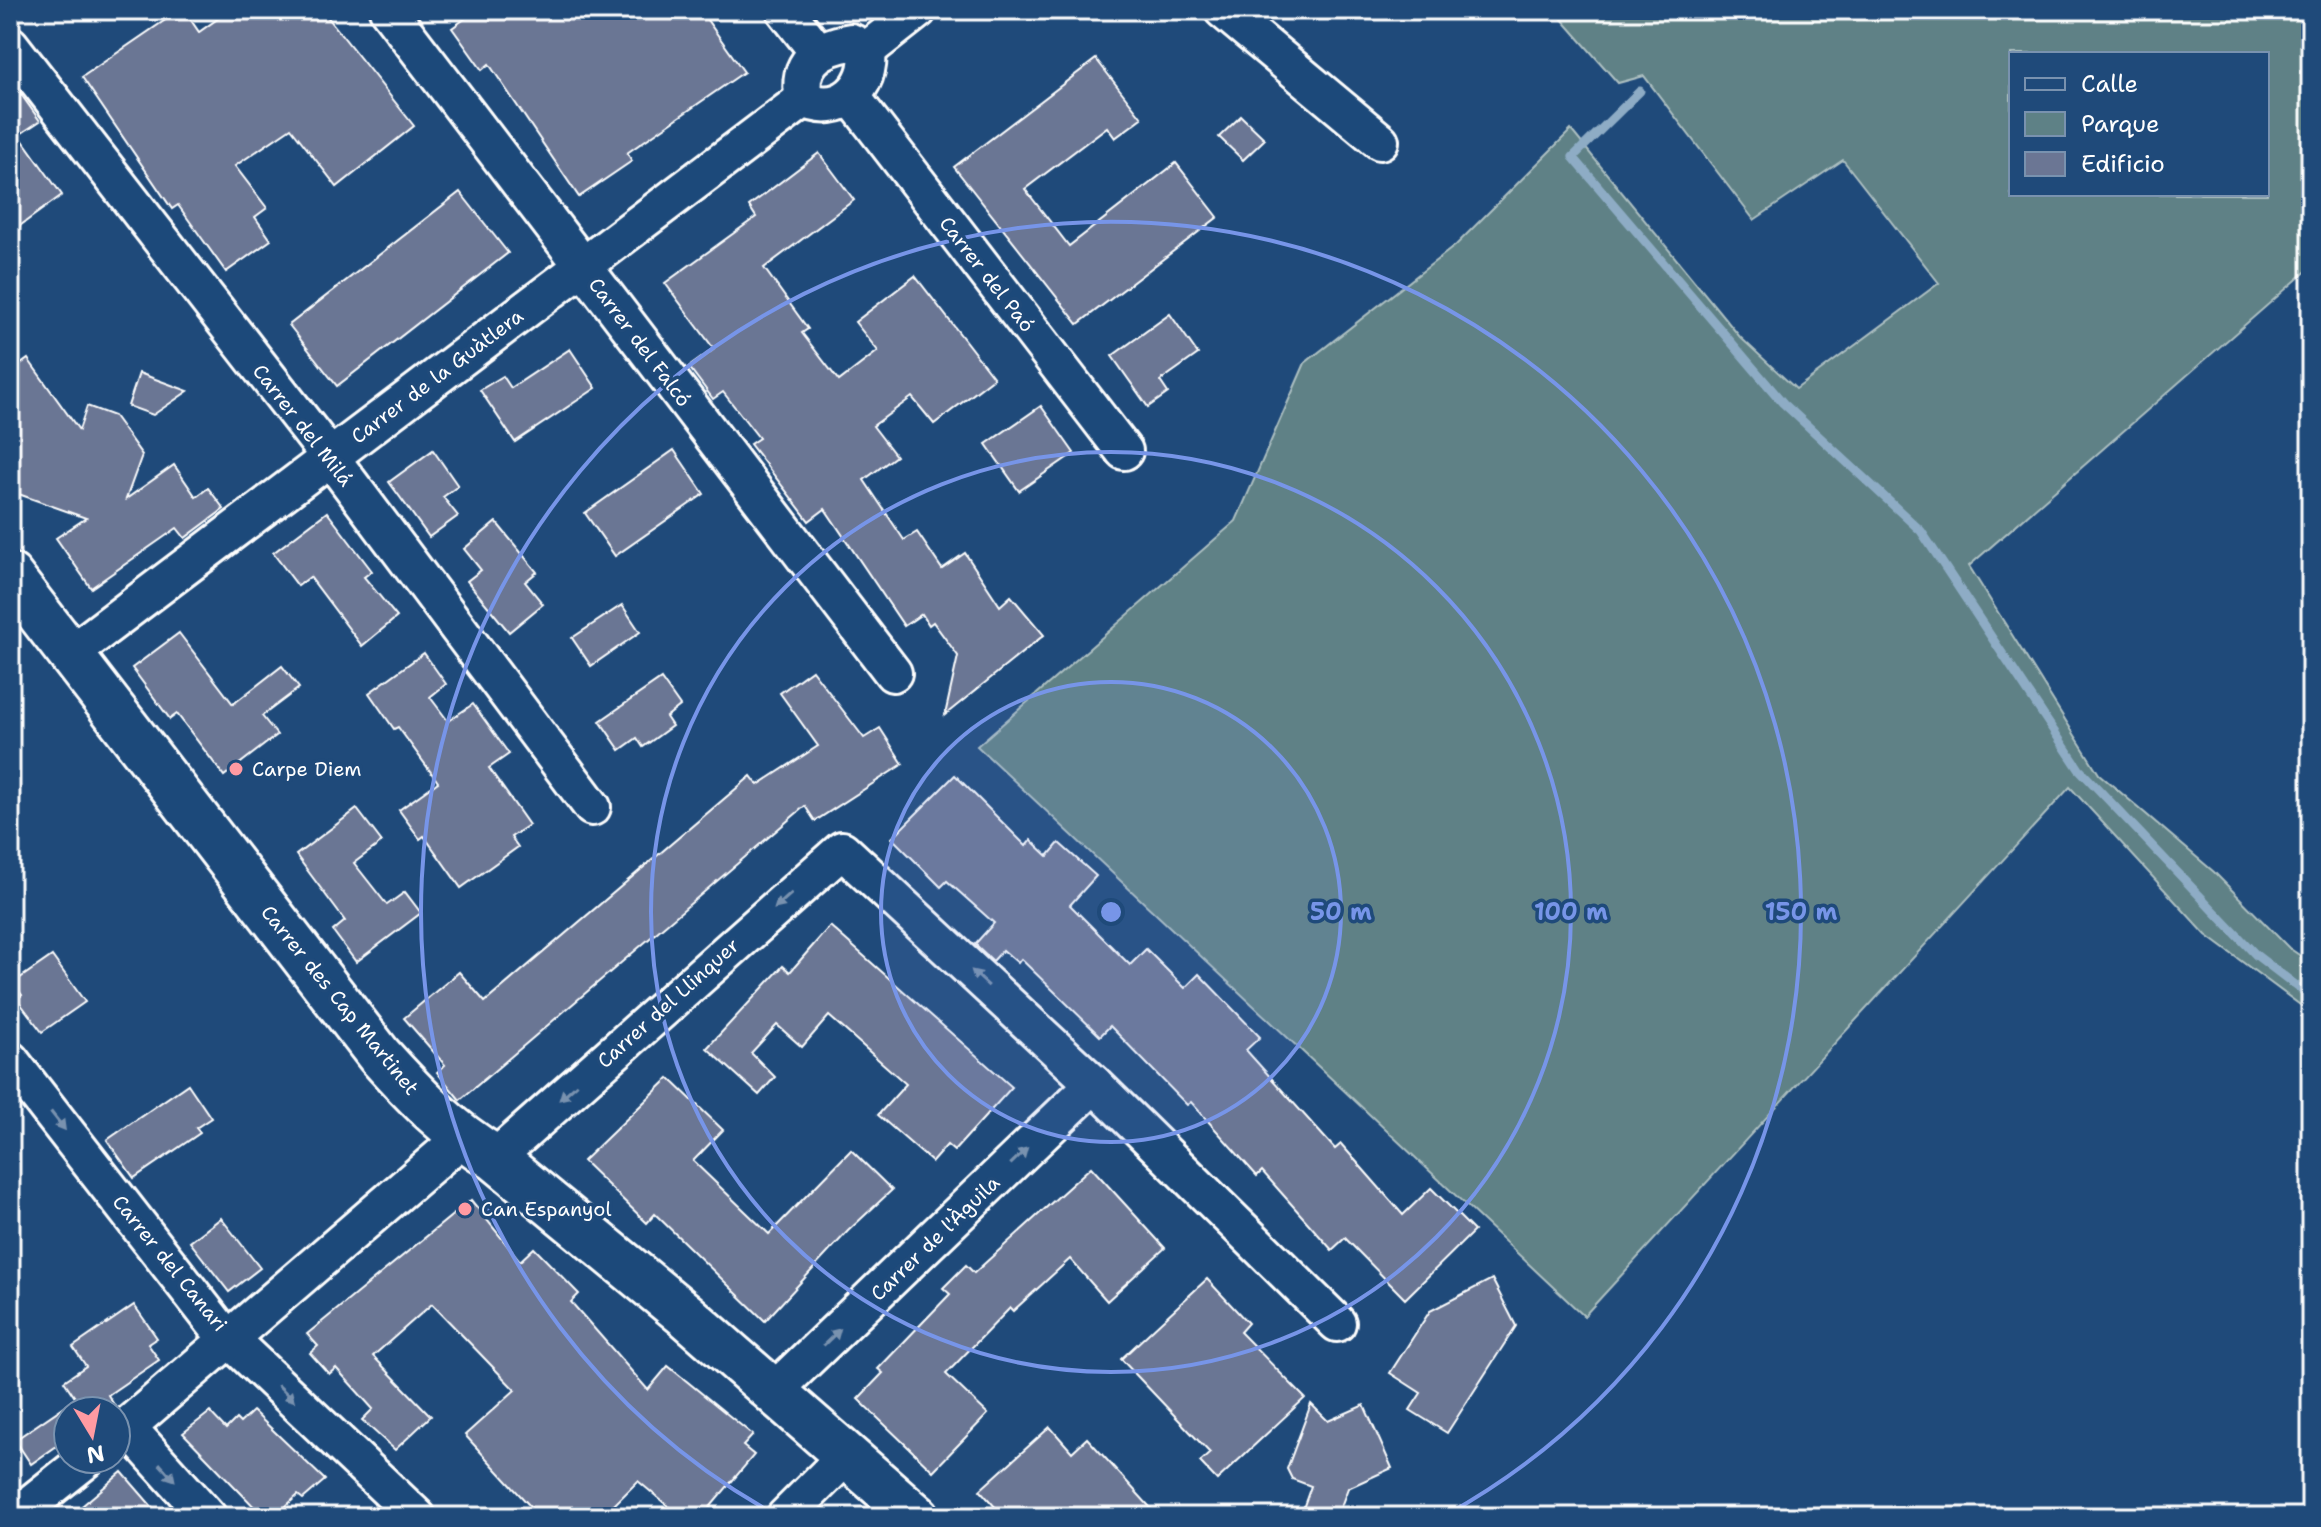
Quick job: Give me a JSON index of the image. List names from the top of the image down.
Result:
{
  "streets": {
    "street": [
      "Carrer del Paó",
      "Carrer del Falcó",
      "Carrer de la Guàtlera",
      "Carrer del Milá",
      "Carrer des Cap Martinet",
      "Carrer del Llinquer",
      "Carrer de l'Àguila",
      "Carrer del Canari"
    ]
  },
  "crossings": [
    ["Carrer del Paó", "Carrer de la Guàtlera"],
    ["Carrer del Falcó", "Carrer de la Guàtlera"],
    ["Carrer de la Guàtlera", "Carrer del Milá"],
    ["Carrer de la Guàtlera", "Carrer des Cap Martinet"],
    ["Carrer des Cap Martinet", "Carrer del Llinquer"],
    ["Carrer des Cap Martinet", "Carrer de l'Àguila"],
    ["Carrer del Llinquer", "Carrer de l'Àguila"],
    ["Carrer del Llinquer", "Carrer del Canari"]
  ],
  "one_way": ["Carrer de l'Àguila", "Carrer del Canari"],
  "places": ["Carpe Diem", "Can Espanyol"],
  "legend": ["Calle", "Parque", "Edificio"],
  "north": "bottom",
  "rings": ["50 m", "100 m", "150 m"]
}
